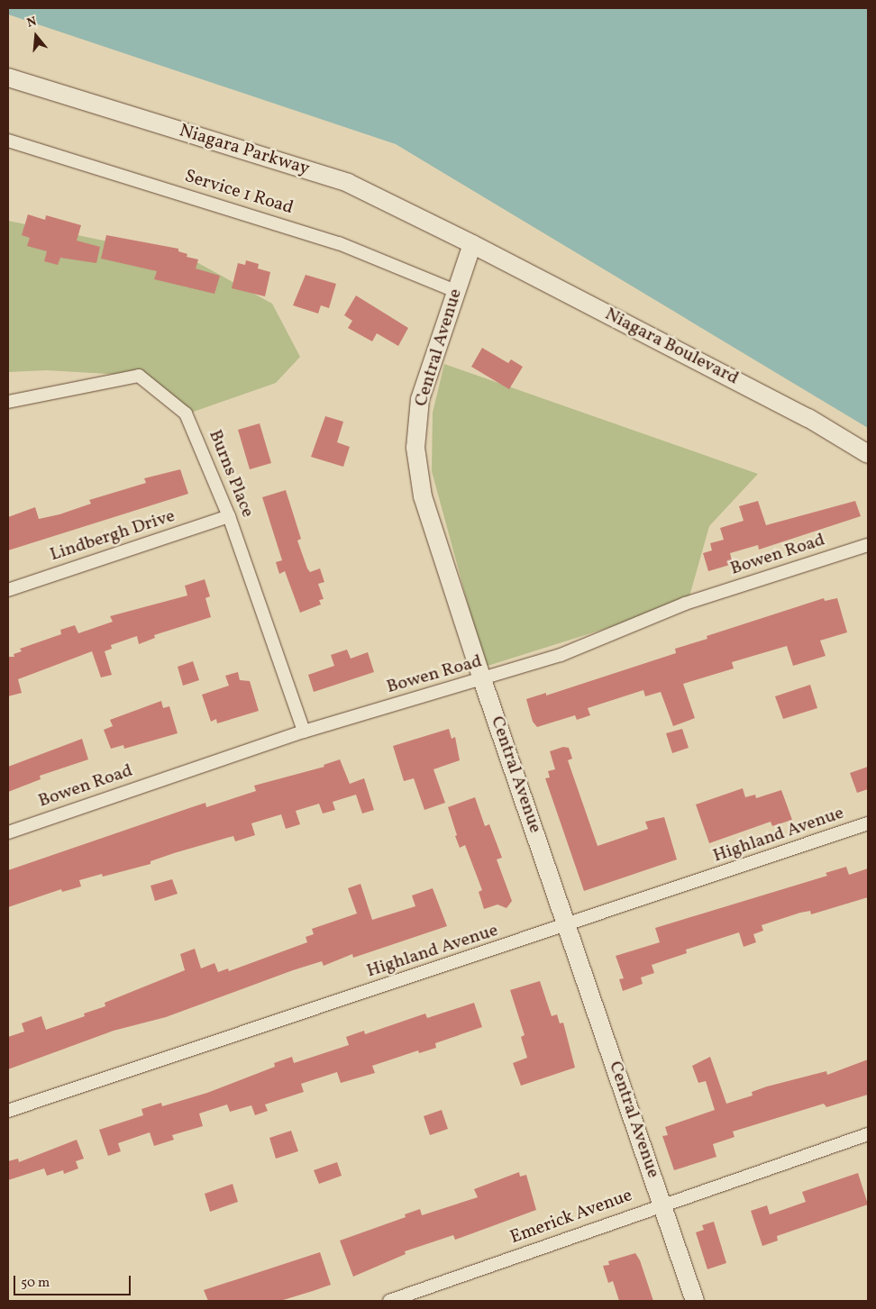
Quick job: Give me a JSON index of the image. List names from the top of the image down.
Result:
{
  "streets": {
    "main road": ["Niagara Parkway", "Niagara Boulevard", "Central Avenue"],
    "street": [
      "Service 1 Road",
      "Burns Place",
      "Lindbergh Drive",
      "Bowen Road",
      "Highland Avenue",
      "Emerick Avenue"
    ]
  },
  "crossings": [
    ["Niagara Parkway", "Niagara Boulevard"],
    ["Niagara Parkway", "Central Avenue"],
    ["Service 1 Road", "Central Avenue"],
    ["Niagara Boulevard", "Central Avenue"],
    ["Central Avenue", "Bowen Road"],
    ["Central Avenue", "Highland Avenue"],
    ["Central Avenue", "Emerick Avenue"],
    ["Burns Place", "Lindbergh Drive"],
    ["Burns Place", "Bowen Road"]
  ],
  "scale_bar": "50 m",
  "north": "top"
}
